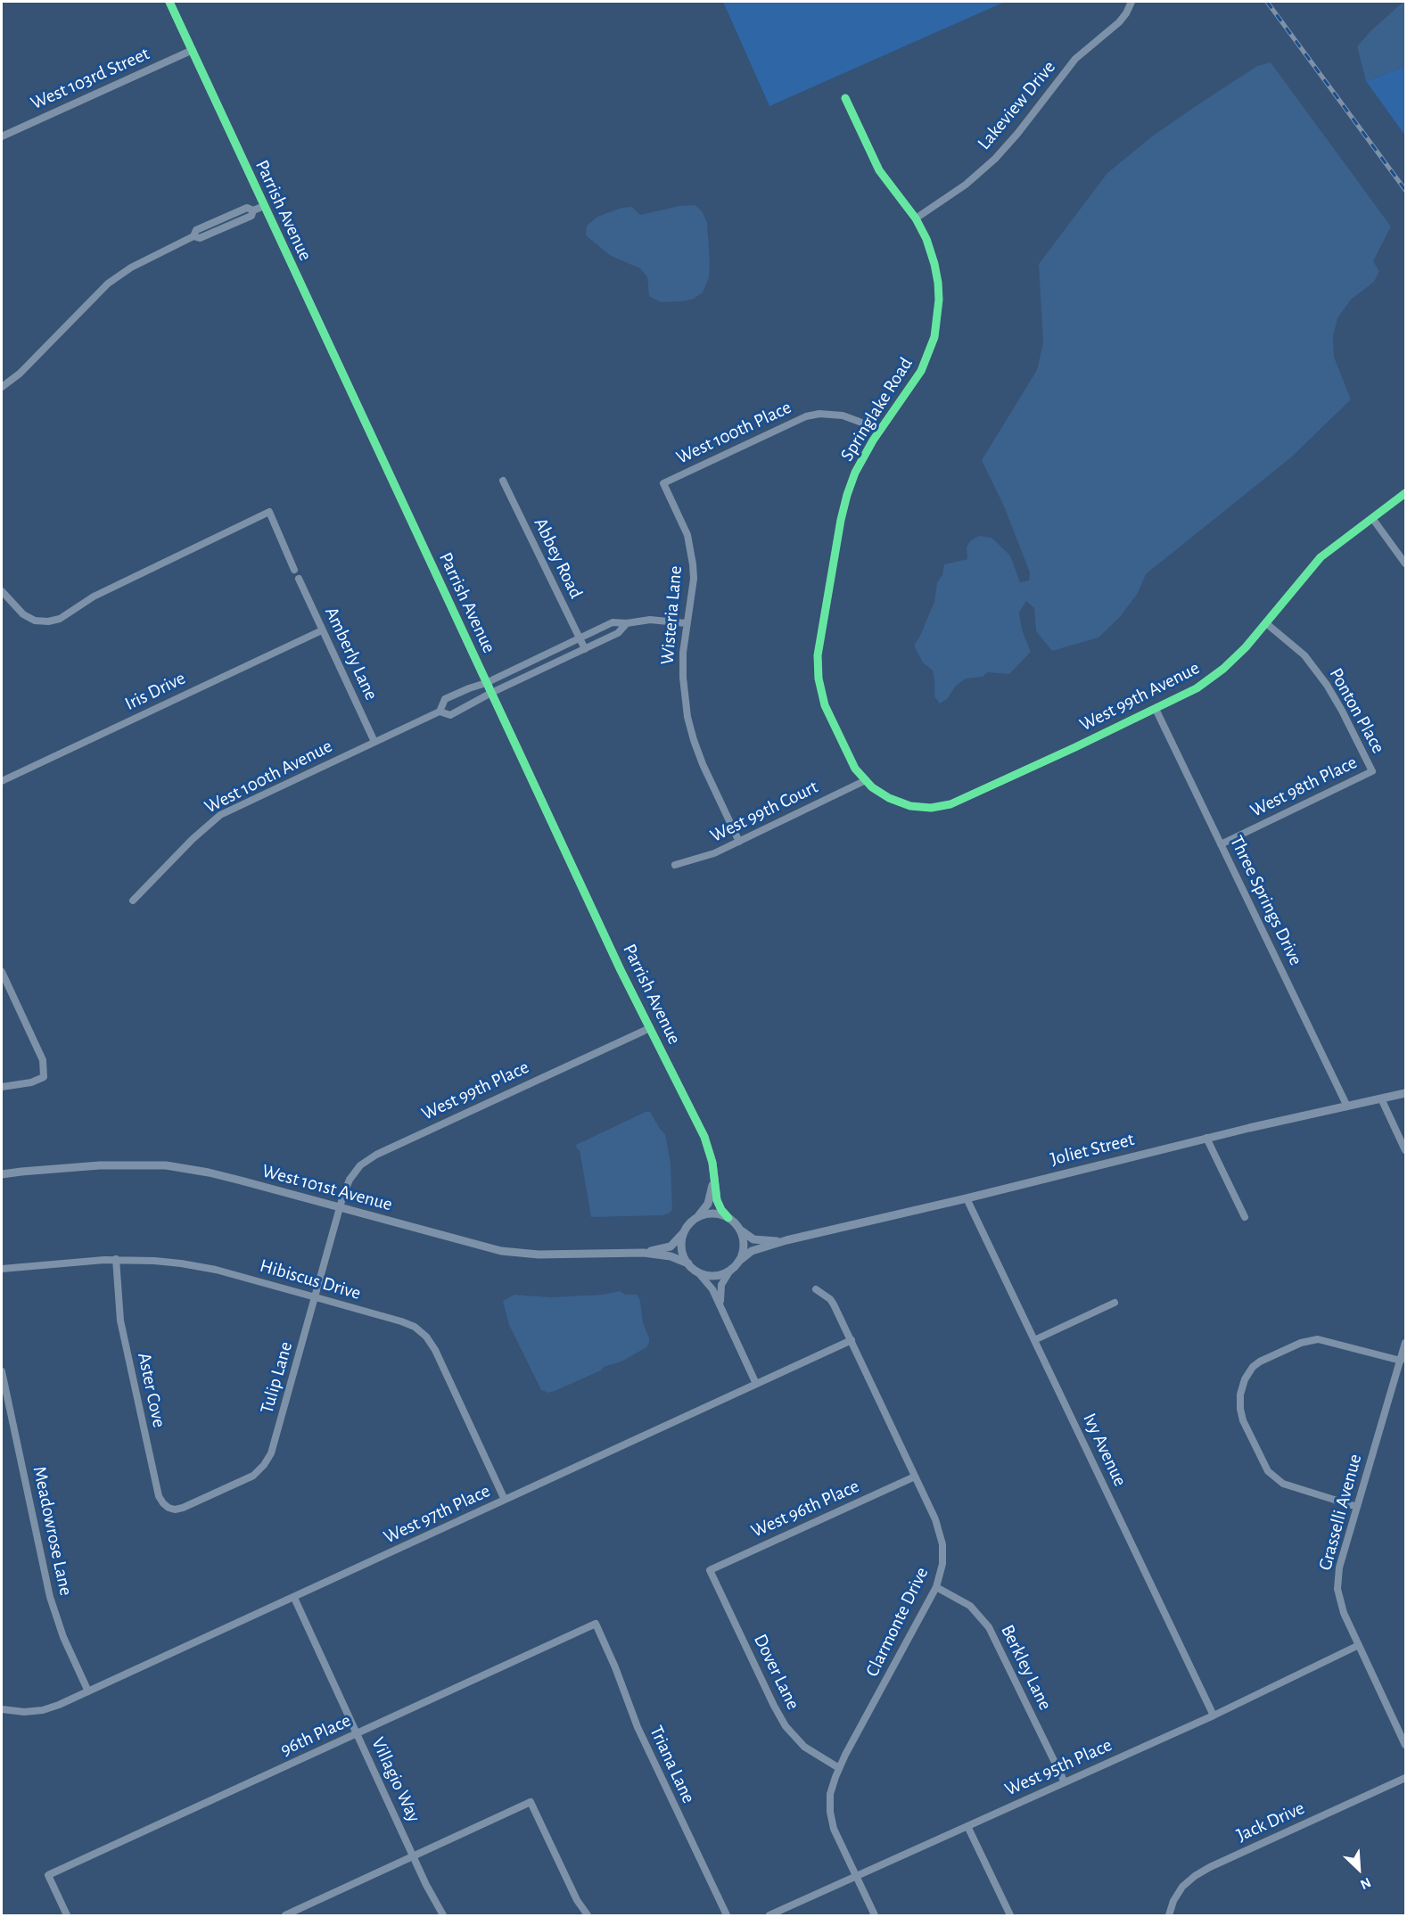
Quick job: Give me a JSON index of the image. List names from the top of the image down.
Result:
{
  "streets": {
    "street": [
      "West 103rd Street",
      "Lakeview Drive",
      "Parrish Avenue",
      "Springlake Road",
      "West 100th Place",
      "Abbey Road",
      "Wisteria Lane",
      "Amberly Lane",
      "Iris Drive",
      "West 99th Avenue",
      "Ponton Place",
      "West 100th Avenue",
      "West 98th Place",
      "West 99th Court",
      "Three Springs Drive",
      "West 99th Place",
      "Joliet Street",
      "West 101st Avenue",
      "Hibiscus Drive",
      "Tulip Lane",
      "Aster Cove",
      "Ivy Avenue",
      "West 96th Place",
      "Grasselli Avenue",
      "West 97th Place",
      "Meadowrose Lane",
      "Clarmonte Drive",
      "Berkley Lane",
      "Dover Lane",
      "96th Place",
      "Triana Lane",
      "West 95th Place",
      "Villagio Way",
      "Jack Drive"
    ]
  },
  "crossings": [
    ["West 103rd Street", "Parrish Avenue"],
    ["Lakeview Drive", "Springlake Road"],
    ["Parrish Avenue", "West 100th Avenue"],
    ["Parrish Avenue", "West 99th Place"],
    ["Parrish Avenue", "Joliet Street"],
    ["Parrish Avenue", "West 101st Avenue"],
    ["Springlake Road", "West 100th Place"],
    ["Springlake Road", "West 99th Avenue"],
    ["Springlake Road", "West 99th Court"],
    ["West 100th Place", "Wisteria Lane"],
    ["Abbey Road", "West 100th Avenue"],
    ["Wisteria Lane", "West 100th Avenue"],
    ["Wisteria Lane", "West 99th Court"],
    ["Amberly Lane", "Iris Drive"],
    ["Amberly Lane", "West 100th Avenue"],
    ["West 99th Avenue", "Ponton Place"],
    ["West 99th Avenue", "West 99th Court"],
    ["West 99th Avenue", "Three Springs Drive"],
    ["Ponton Place", "West 98th Place"],
    ["West 98th Place", "Three Springs Drive"],
    ["Three Springs Drive", "Joliet Street"],
    ["West 99th Place", "West 101st Avenue"],
    ["West 99th Place", "Tulip Lane"],
    ["Joliet Street", "West 101st Avenue"],
    ["Joliet Street", "Ivy Avenue"],
    ["West 101st Avenue", "Tulip Lane"],
    ["Hibiscus Drive", "Tulip Lane"],
    ["Hibiscus Drive", "Aster Cove"],
    ["Hibiscus Drive", "West 97th Place"],
    ["Tulip Lane", "Aster Cove"],
    ["Ivy Avenue", "West 95th Place"],
    ["West 96th Place", "Clarmonte Drive"],
    ["West 96th Place", "Dover Lane"],
    ["Grasselli Avenue", "West 95th Place"],
    ["West 97th Place", "Meadowrose Lane"],
    ["West 97th Place", "Clarmonte Drive"],
    ["West 97th Place", "Villagio Way"],
    ["Clarmonte Drive", "Berkley Lane"],
    ["Clarmonte Drive", "Dover Lane"],
    ["Clarmonte Drive", "West 95th Place"],
    ["Berkley Lane", "West 95th Place"],
    ["96th Place", "Triana Lane"],
    ["96th Place", "Villagio Way"]
  ],
  "north": "bottom right"
}
